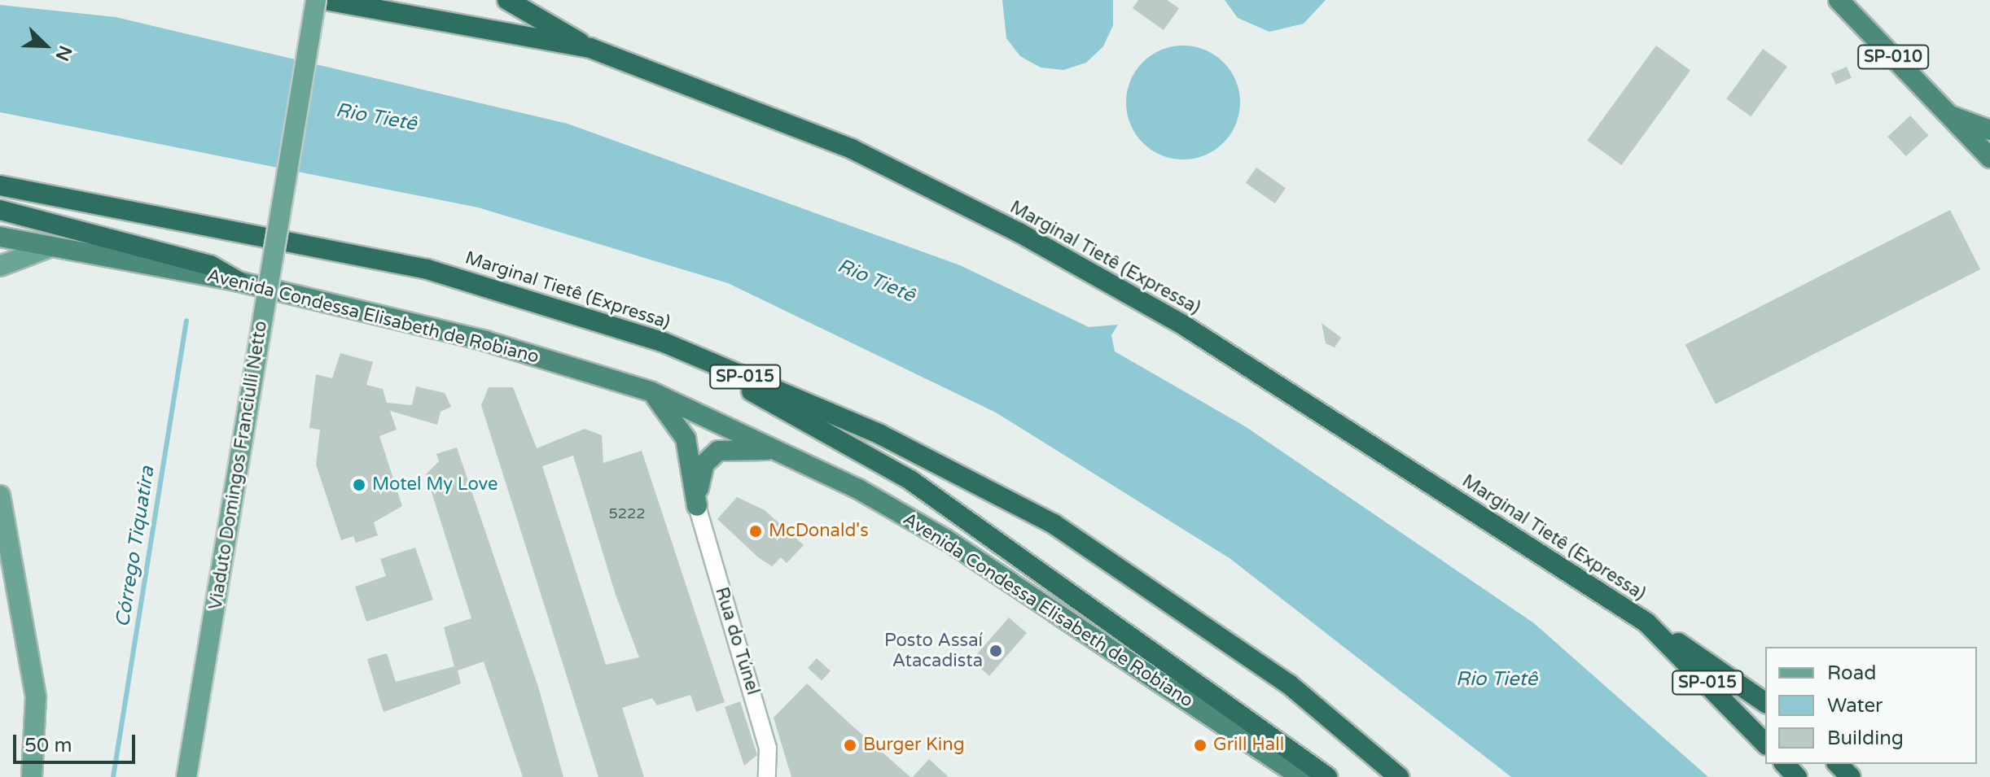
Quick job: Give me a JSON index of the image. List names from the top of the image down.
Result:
{
  "streets": {
    "highway": [
      "SP-010",
      "Marginal Tietê (Expressa)",
      "Avenida Condessa Elisabeth de Robiano",
      "SP-015"
    ],
    "main road": ["Viaduto Domingos Franciulli Netto"],
    "street": ["Rua do Túnel"]
  },
  "water": ["Rio Tietê", "Córrego Tiquatira"],
  "places": [
    "Motel My Love",
    "McDonald's",
    "Posto Assaí Atacadista",
    "Burger King",
    "Grill Hall"
  ],
  "house_numbers": ["5222"],
  "legend": ["Road", "Water", "Building"],
  "scale_bar": "50 m",
  "north": "bottom right"
}
